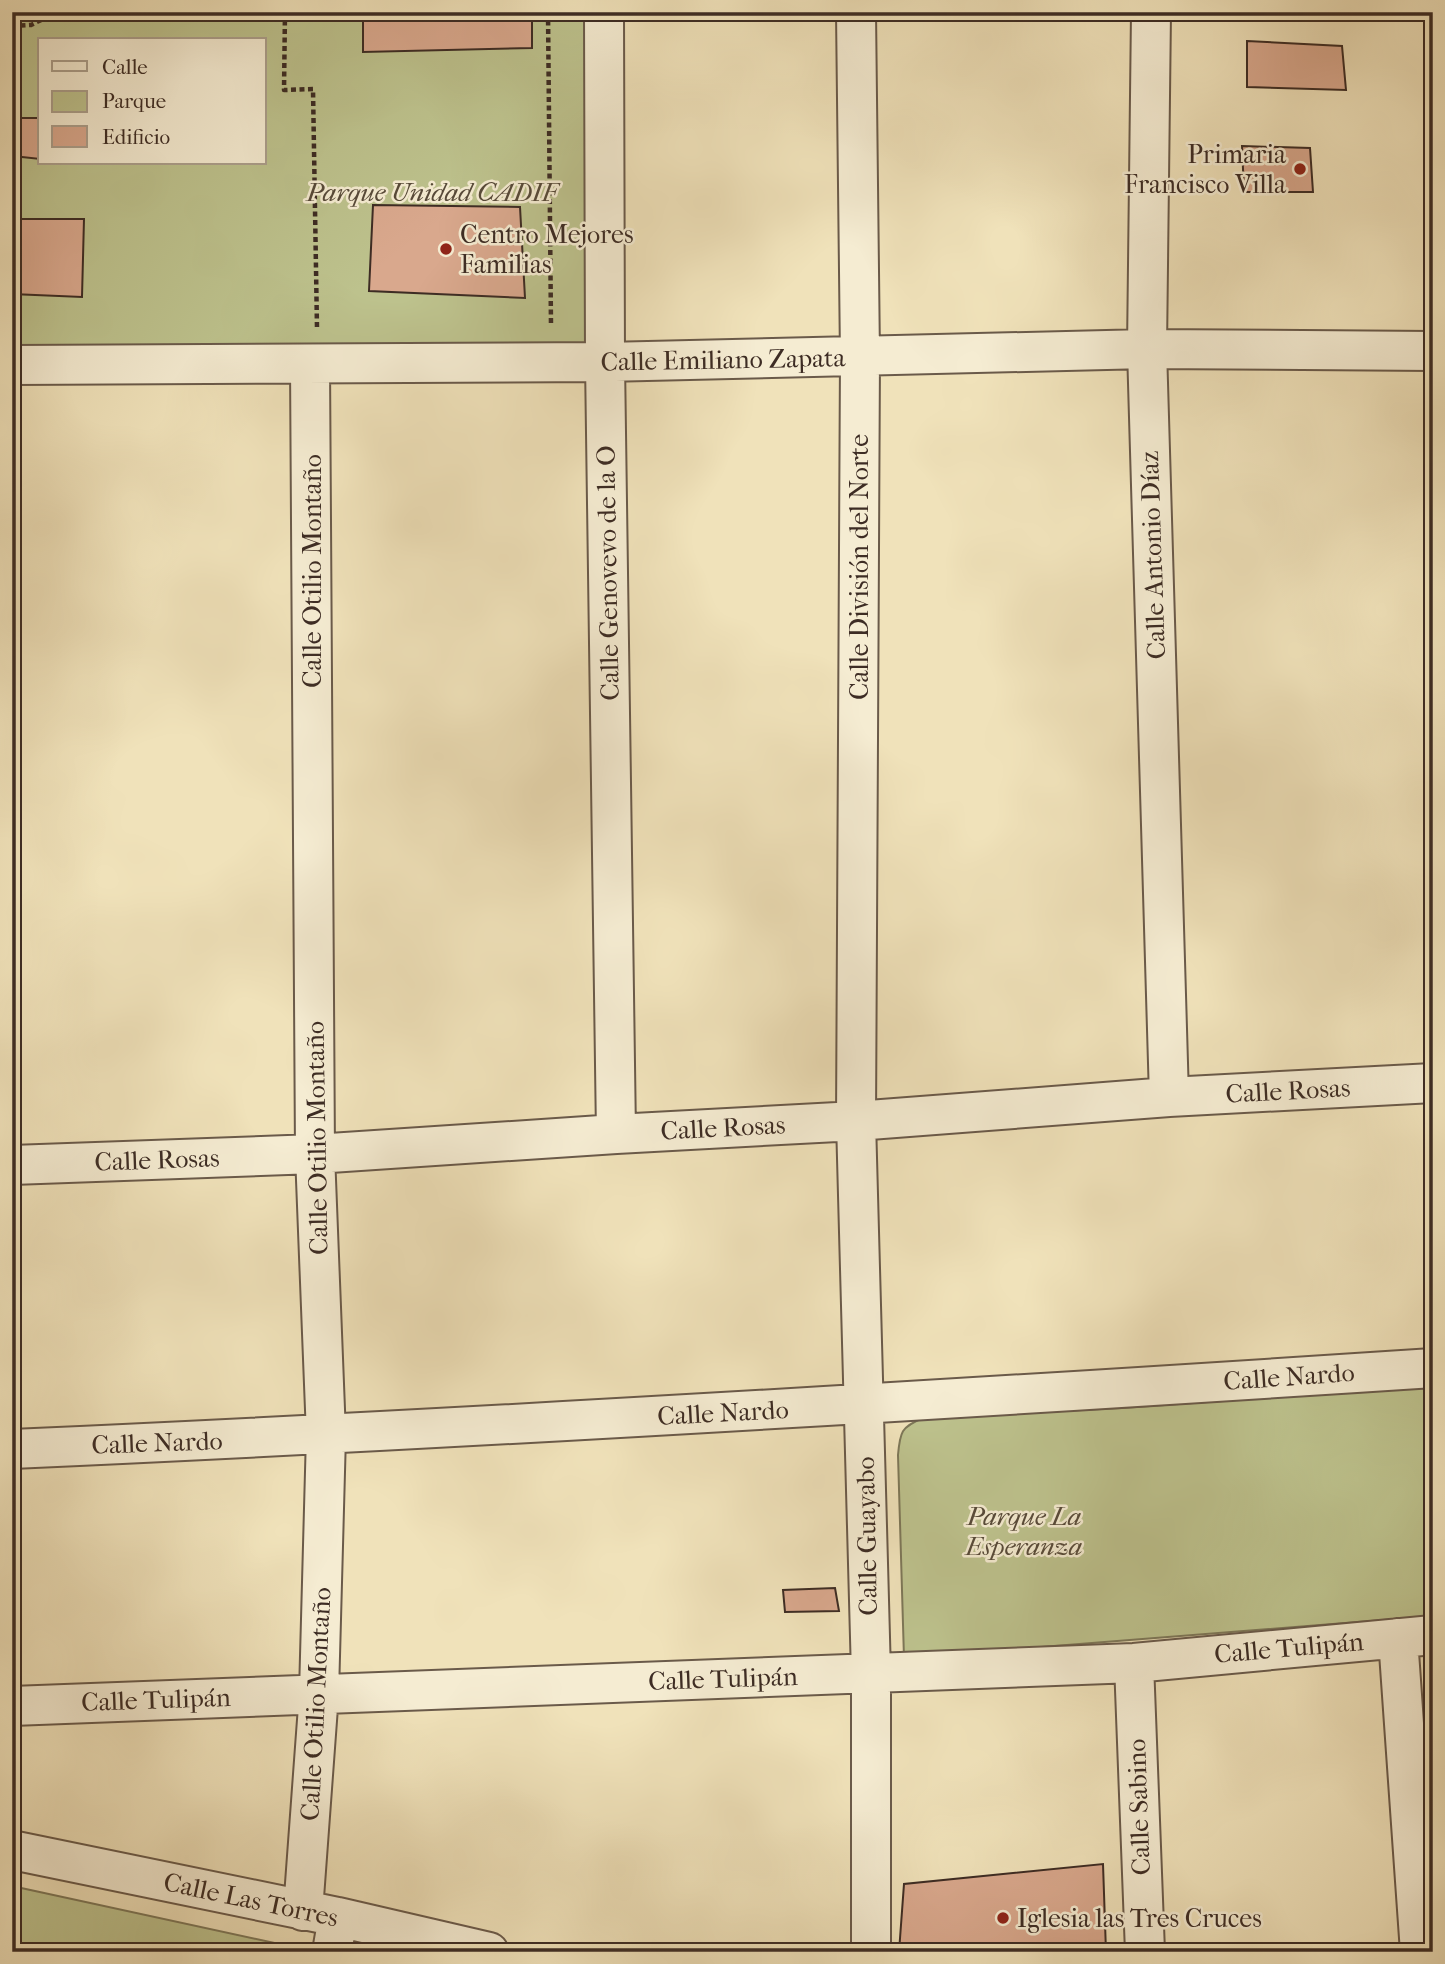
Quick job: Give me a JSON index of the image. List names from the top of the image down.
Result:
{
  "streets": {
    "street": [
      "Calle Emiliano Zapata",
      "Calle Antonio Díaz",
      "Calle División del Norte",
      "Calle Otilio Montaño",
      "Calle Genovevo de la O",
      "Calle Rosas",
      "Calle Nardo",
      "Calle Guayabo",
      "Calle Tulipán",
      "Calle Sabino",
      "Calle Las Torres"
    ]
  },
  "crossings": [
    ["Calle Emiliano Zapata", "Calle Antonio Díaz"],
    ["Calle Emiliano Zapata", "Calle División del Norte"],
    ["Calle Emiliano Zapata", "Calle Otilio Montaño"],
    ["Calle Emiliano Zapata", "Calle Genovevo de la O"],
    ["Calle Antonio Díaz", "Calle Rosas"],
    ["Calle División del Norte", "Calle Rosas"],
    ["Calle División del Norte", "Calle Guayabo"],
    ["Calle Otilio Montaño", "Calle Rosas"],
    ["Calle Otilio Montaño", "Calle Nardo"],
    ["Calle Otilio Montaño", "Calle Tulipán"],
    ["Calle Otilio Montaño", "Calle Las Torres"],
    ["Calle Genovevo de la O", "Calle Rosas"],
    ["Calle Rosas", "Calle Guayabo"],
    ["Calle Nardo", "Calle Guayabo"],
    ["Calle Guayabo", "Calle Tulipán"],
    ["Calle Tulipán", "Calle Sabino"]
  ],
  "parks": ["Parque Unidad CADIF", "Parque La Esperanza"],
  "places": ["Primaria Francisco Villa", "Centro Mejores Familias", "Iglesia las Tres Cruces"],
  "legend": ["Calle", "Parque", "Edificio"]
}
